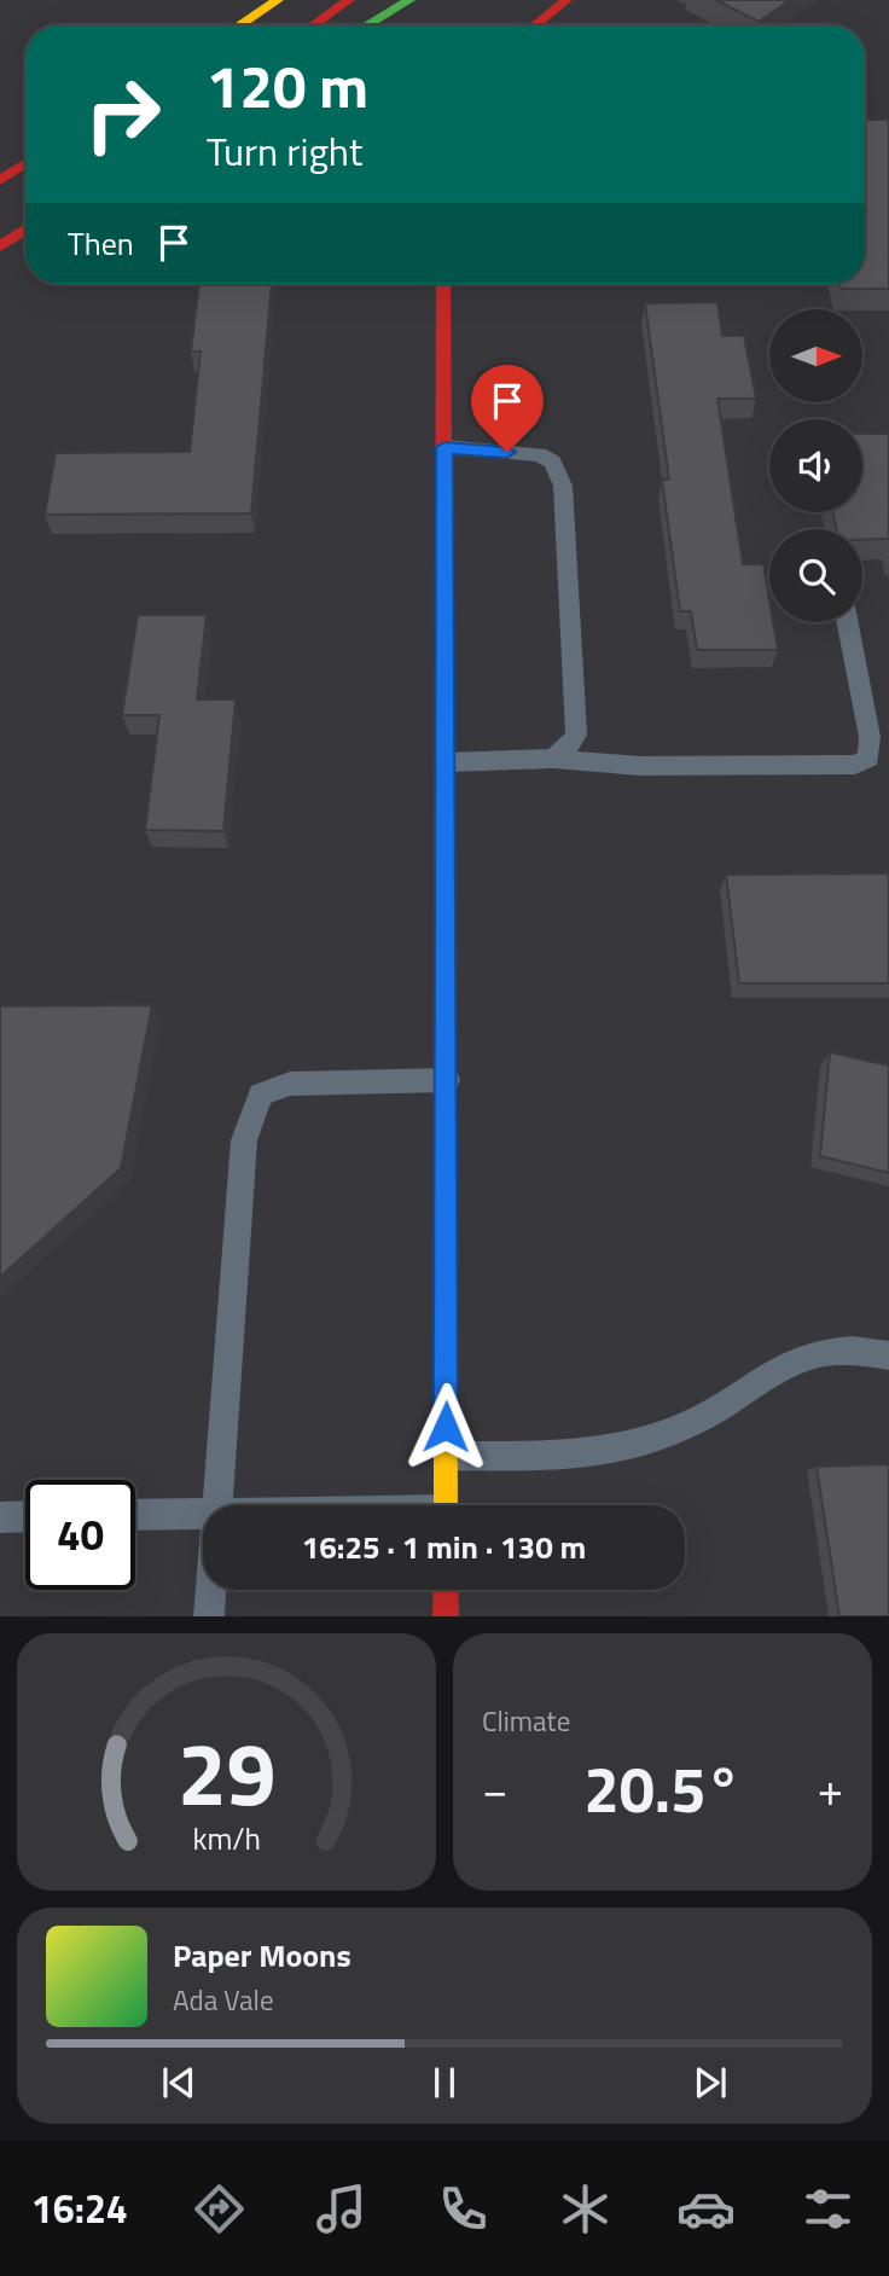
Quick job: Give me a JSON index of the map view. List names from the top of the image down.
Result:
{
  "north": "right",
  "page": {
    "turn": ["120 m", "Turn right"],
    "then": "Then",
    "limit": "40",
    "trip": "16:25 · 1 min · 130 m",
    "tile": "Climate",
    "heat": ["−", "20.5°", "+"],
    "song": ["Paper Moons", "Ada Vale"],
    "tabs": "16:24",
    "gauge": ["29", "km/h"]
  }
}
